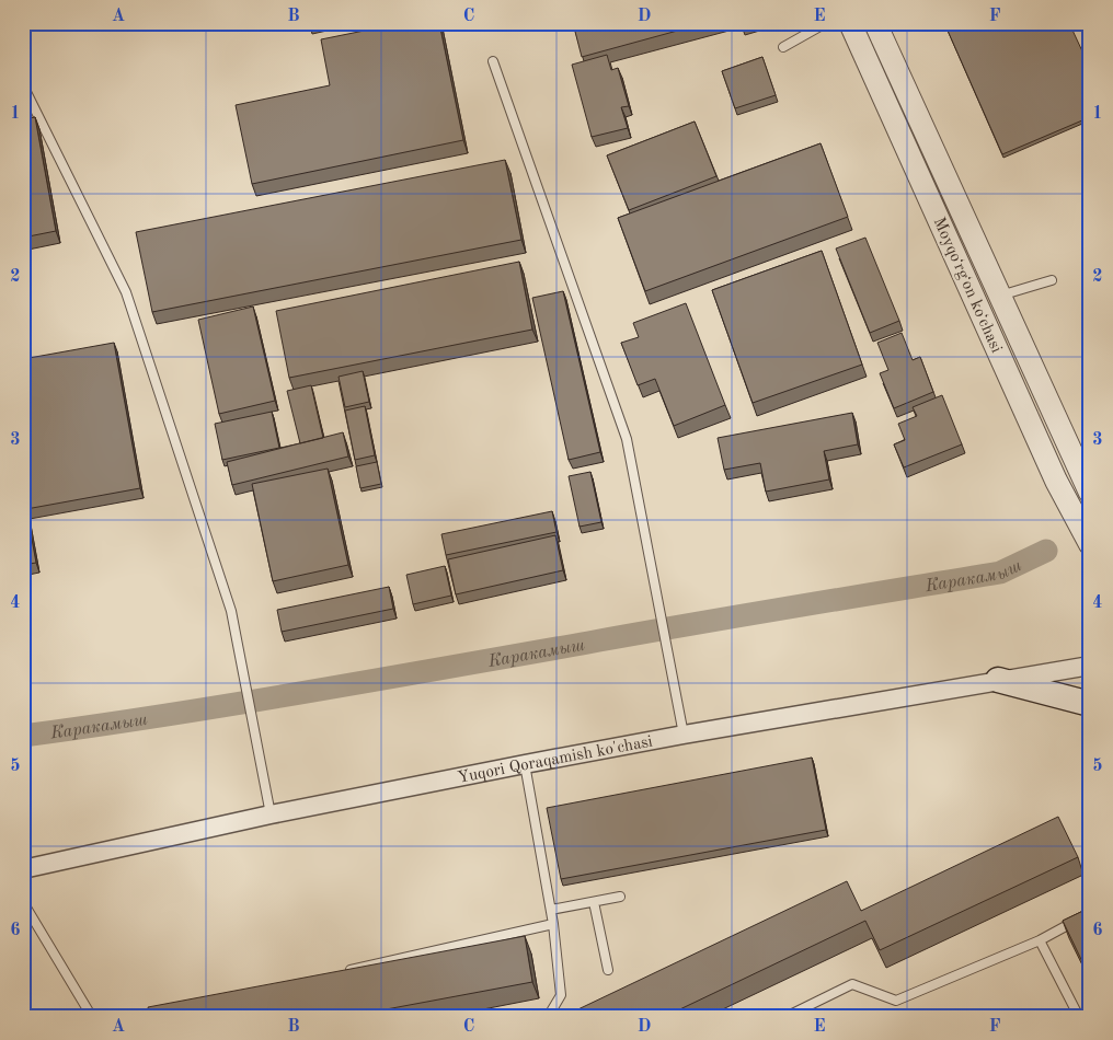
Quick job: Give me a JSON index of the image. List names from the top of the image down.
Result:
{
  "streets": {
    "street": ["Moyqoʻrgʻon koʻchasi", "Yuqori Qoraqamish ko'chasi"]
  },
  "water": ["Каракамыш"],
  "grid": {
    "columns": [
      "A",
      "B",
      "C",
      "D",
      "E",
      "F"
    ],
    "rows": [
      "1",
      "2",
      "3",
      "4",
      "5",
      "6"
    ]
  }
}
